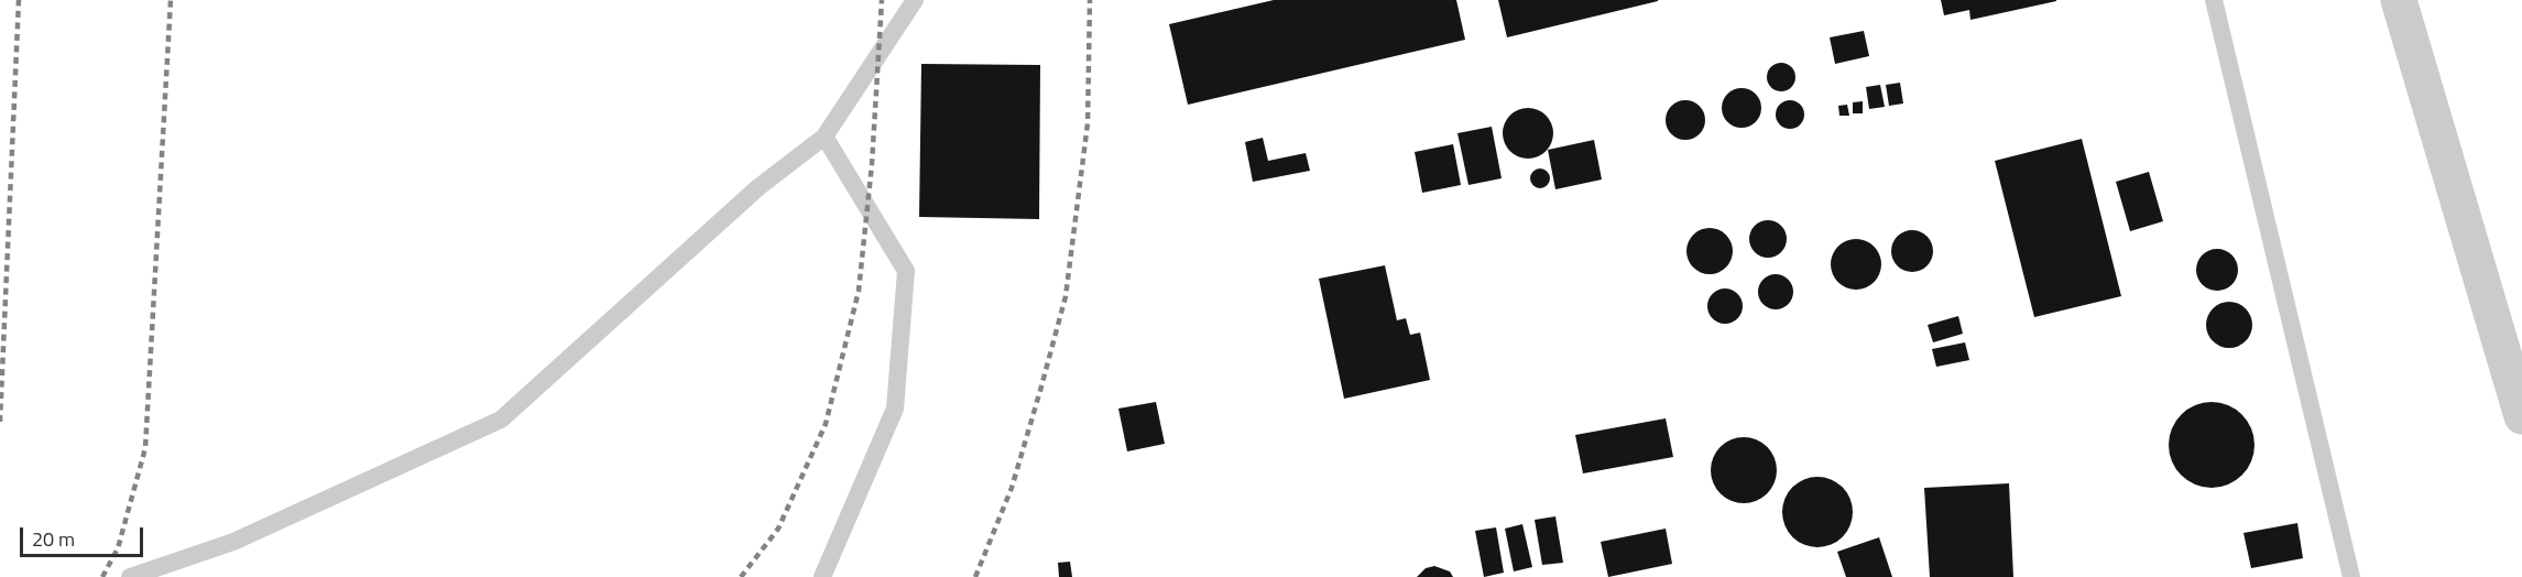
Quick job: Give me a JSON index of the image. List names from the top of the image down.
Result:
{
  "scale_bar": "20 m"
}
